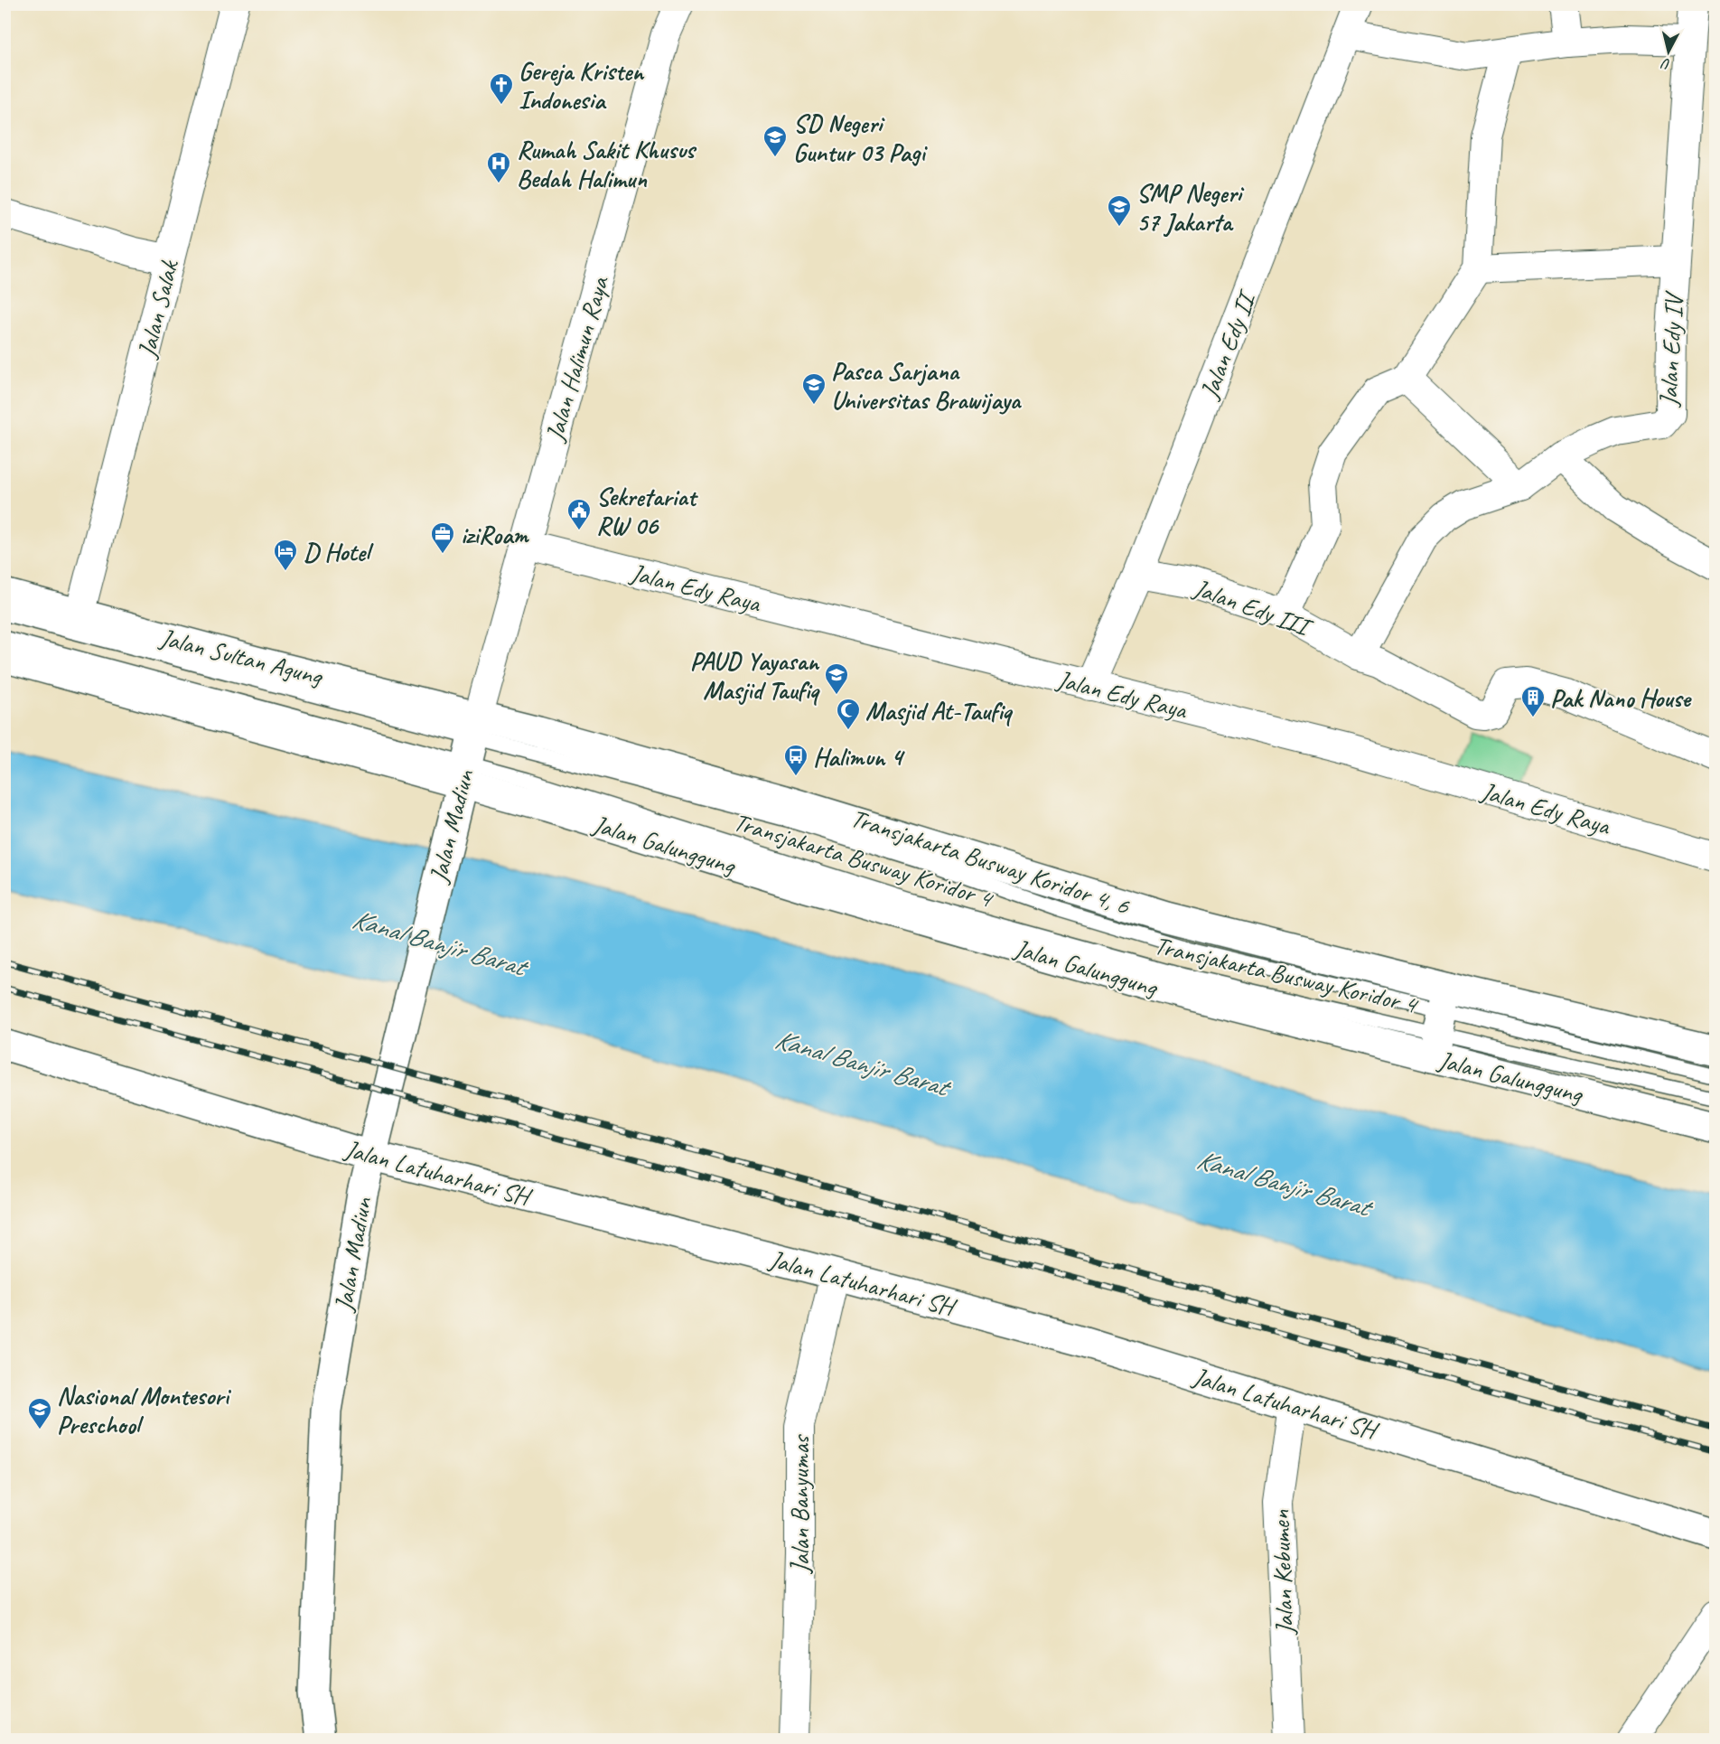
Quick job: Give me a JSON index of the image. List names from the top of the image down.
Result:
{
  "streets": {
    "main road": [
      "Jalan Sultan Agung",
      "Jalan Madiun",
      "Jalan Galunggung",
      "Jalan Latuharhari SH"
    ],
    "street": [
      "Jalan Salak",
      "Jalan Edy II",
      "Jalan Edy IV",
      "Jalan Halimun Raya",
      "Jalan Edy Raya",
      "Jalan Edy III",
      "Jalan Banyumas",
      "Jalan Kebumen"
    ],
    "lane": ["Transjakarta Busway Koridor 4"]
  },
  "crossings": [
    ["Jalan Salak", "Jalan Sultan Agung"],
    ["Jalan Edy II", "Jalan Edy Raya"],
    ["Jalan Edy II", "Jalan Edy III"],
    ["Jalan Edy IV", "Jalan Edy III"],
    ["Jalan Halimun Raya", "Jalan Edy Raya"],
    ["Jalan Halimun Raya", "Jalan Sultan Agung"],
    ["Jalan Halimun Raya", "Jalan Madiun"],
    ["Jalan Halimun Raya", "Jalan Galunggung"],
    ["Jalan Sultan Agung", "Jalan Madiun"],
    ["Jalan Sultan Agung", "Jalan Galunggung"],
    ["Jalan Madiun", "Jalan Galunggung"],
    ["Jalan Madiun", "Jalan Latuharhari SH"],
    ["Jalan Galunggung", "Transjakarta Busway Koridor 4"],
    ["Jalan Latuharhari SH", "Jalan Banyumas"],
    ["Jalan Latuharhari SH", "Jalan Kebumen"]
  ],
  "water": ["Kanal Banjir Barat"],
  "places": {
    "church": ["Gereja Kristen Indonesia"],
    "school or university": [
      "SD Negeri Guntur 03 Pagi",
      "SMP Negeri 57 Jakarta",
      "Pasca Sarjana Universitas Brawijaya",
      "PAUD Yayasan Masjid Taufiq",
      "Nasional Montesori Preschool"
    ],
    "hospital": ["Rumah Sakit Khusus Bedah Halimun"],
    "public building": ["Sekretariat RW 06"],
    "office": ["iziRoam"],
    "hotel": ["D Hotel"],
    "building": ["Pak Nano House"],
    "mosque": ["Masjid At-Taufiq"],
    "bus stop": ["Halimun 4"]
  },
  "north": "bottom"
}
